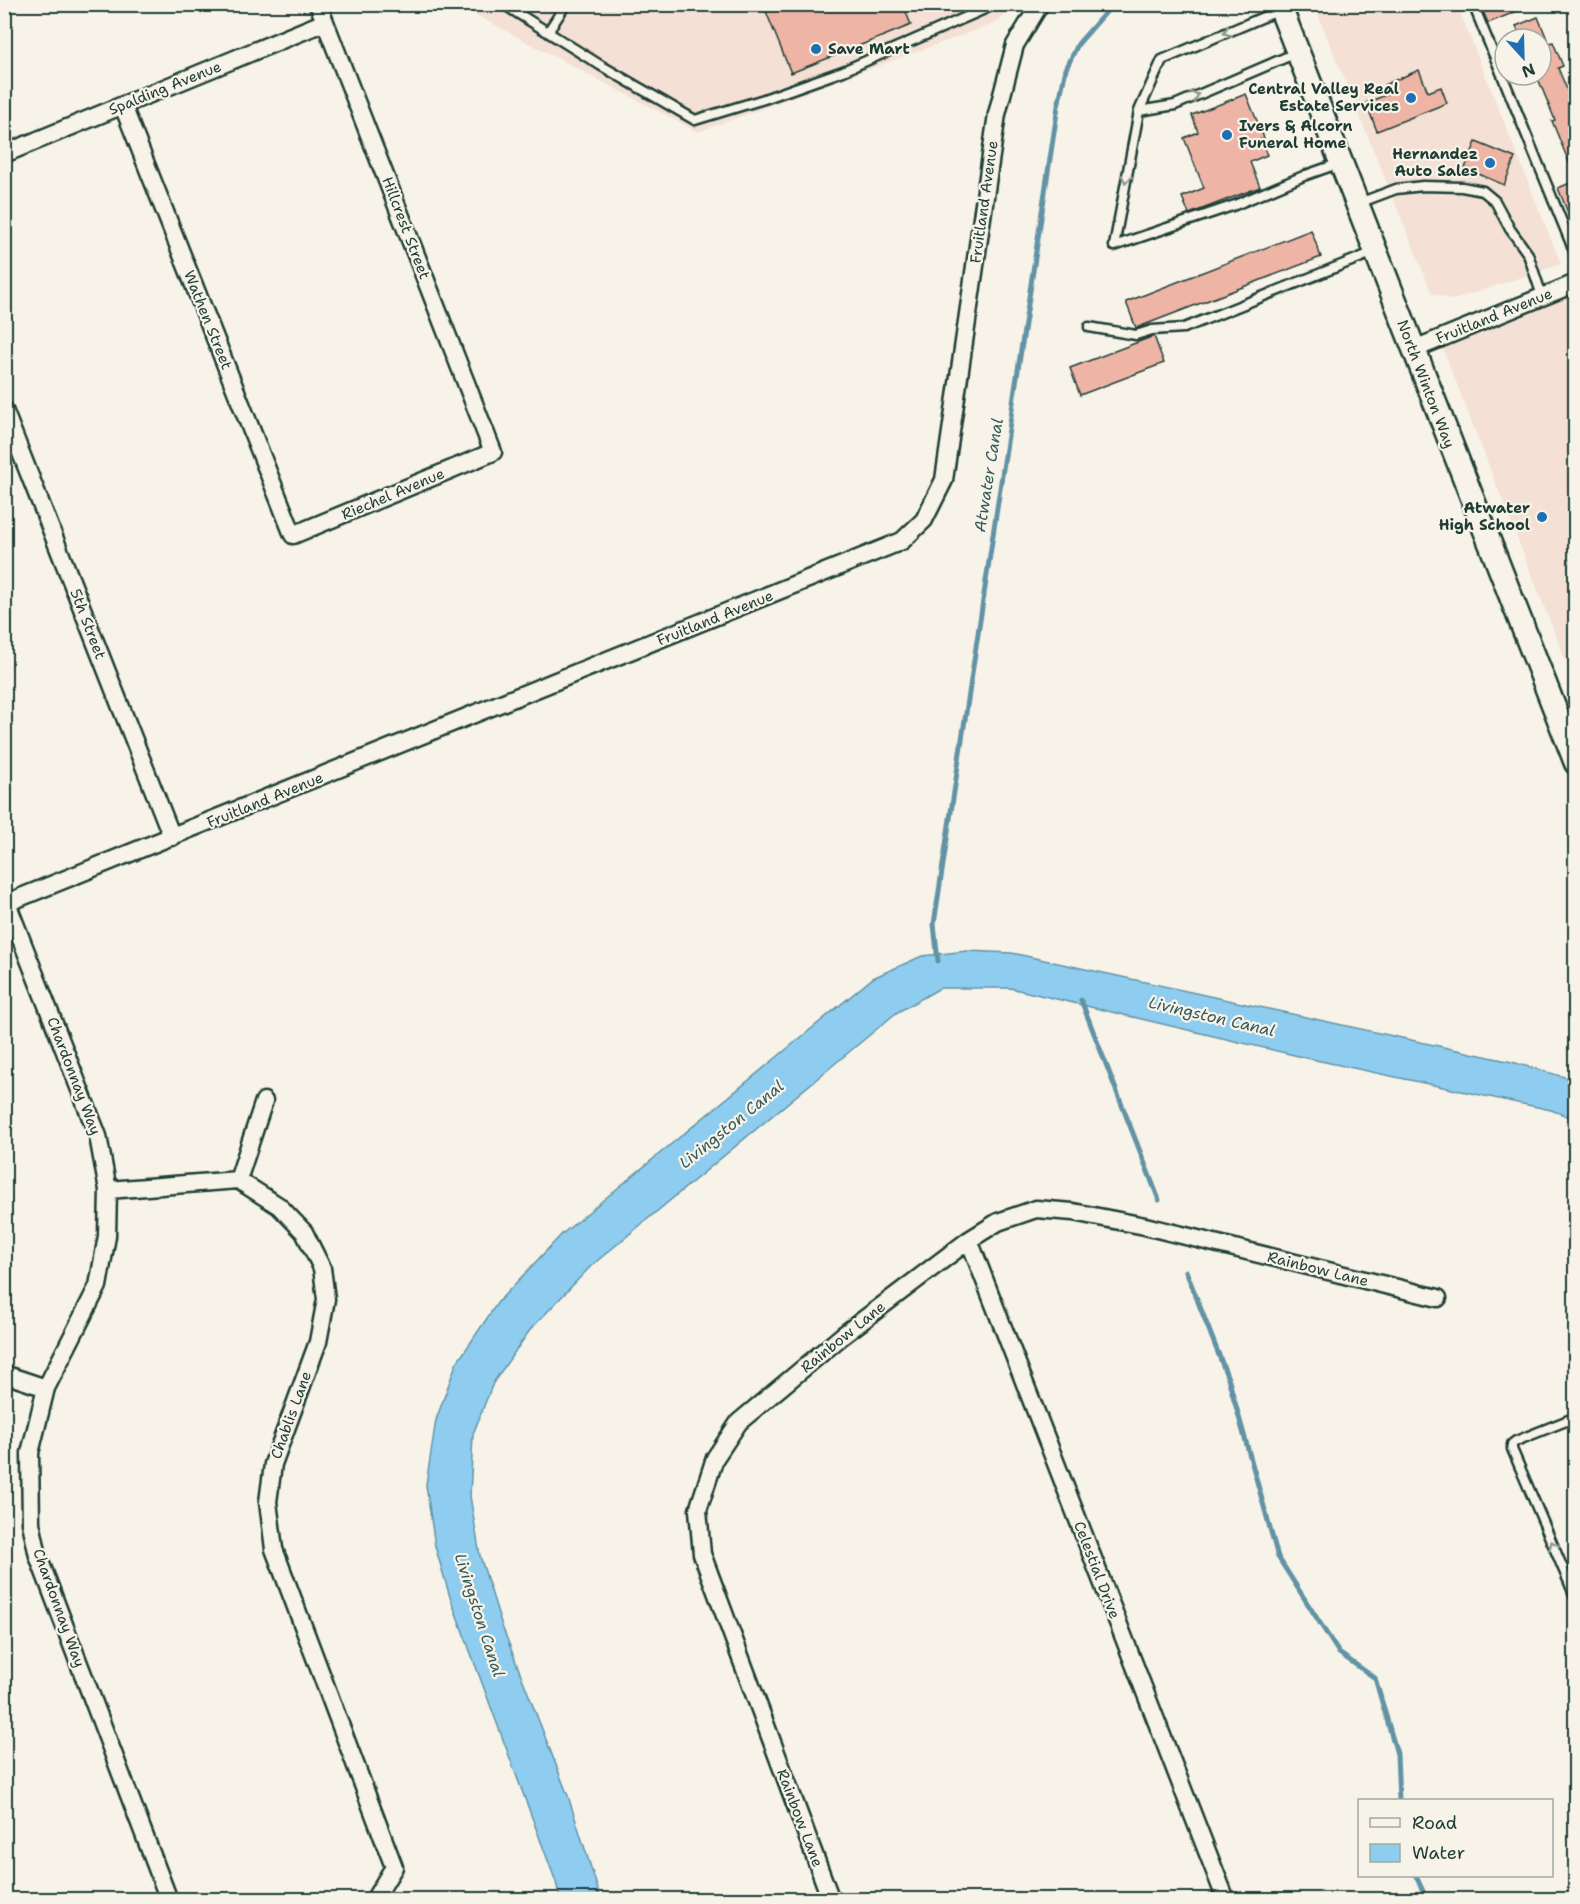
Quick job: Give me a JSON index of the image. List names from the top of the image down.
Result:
{
  "streets": {
    "main road": ["North Winton Way"],
    "street": [
      "Spalding Avenue",
      "Fruitland Avenue",
      "Hillcrest Street",
      "Wathen Street",
      "Riechel Avenue",
      "5th Street",
      "Chardonnay Way",
      "Rainbow Lane",
      "Chablis Lane",
      "Celestial Drive"
    ]
  },
  "crossings": [
    ["Spalding Avenue", "Hillcrest Street"],
    ["Spalding Avenue", "Wathen Street"],
    ["Fruitland Avenue", "North Winton Way"],
    ["Fruitland Avenue", "5th Street"],
    ["Fruitland Avenue", "Chardonnay Way"],
    ["Hillcrest Street", "Riechel Avenue"],
    ["Wathen Street", "Riechel Avenue"],
    ["Rainbow Lane", "Celestial Drive"]
  ],
  "water": ["Atwater Canal", "Livingston Canal"],
  "places": [
    "Save Mart",
    "Central Valley Real Estate Services",
    "Ivers & Alcorn Funeral Home",
    "Hernandez Auto Sales",
    "Atwater High School"
  ],
  "legend": ["Road", "Water"],
  "north": "bottom"
}
